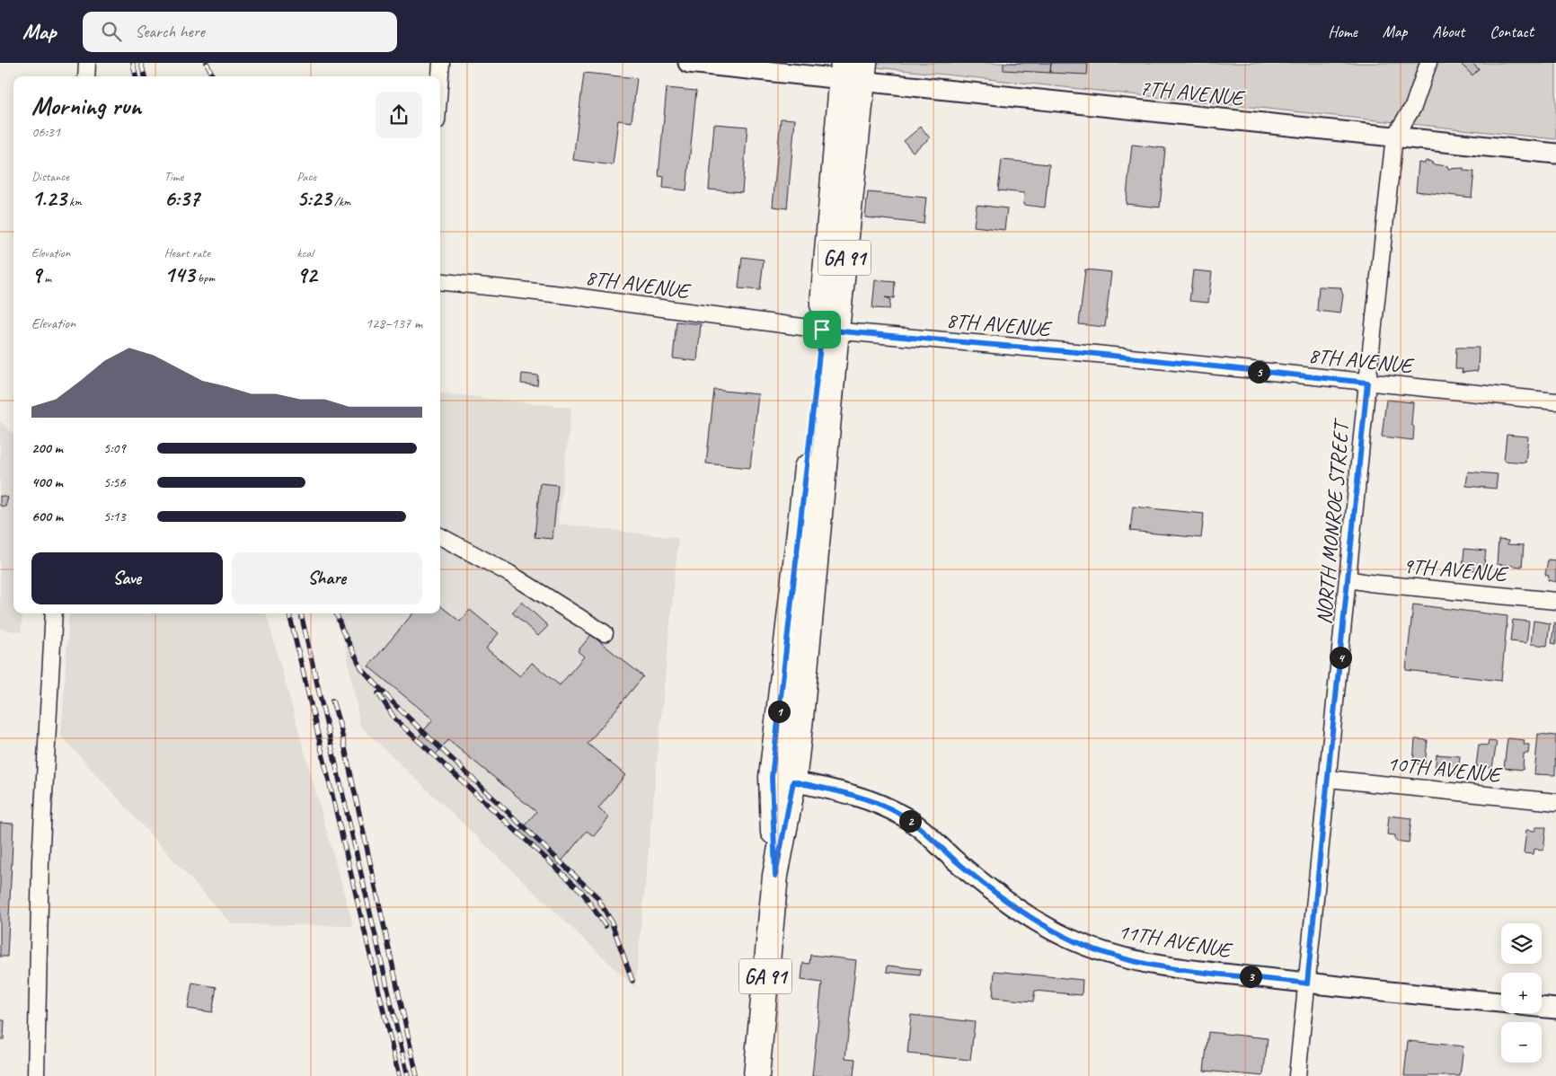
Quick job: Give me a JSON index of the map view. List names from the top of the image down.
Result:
{
  "streets": {
    "main road": ["GA 91"],
    "street": [
      "7TH AVENUE",
      "8TH AVENUE",
      "NORTH MONROE STREET",
      "9TH AVENUE",
      "10TH AVENUE",
      "11TH AVENUE"
    ]
  },
  "crossings": [
    ["7TH AVENUE", "GA 91"],
    ["7TH AVENUE", "NORTH MONROE STREET"],
    ["GA 91", "8TH AVENUE"],
    ["GA 91", "11TH AVENUE"],
    ["8TH AVENUE", "NORTH MONROE STREET"],
    ["NORTH MONROE STREET", "9TH AVENUE"],
    ["NORTH MONROE STREET", "10TH AVENUE"],
    ["NORTH MONROE STREET", "11TH AVENUE"]
  ],
  "page": {
    "header": "Map",
    "search": "Search here",
    "nav": [
      "Home",
      "Map",
      "About",
      "Contact"
    ],
    "heading": ["Morning run", "06:31"],
    "stats": [
      ["Distance", "1.23 km"],
      ["Time", "6:37"],
      ["Pace", "5:23 /km"],
      ["Elevation", "9 m"],
      ["Heart rate", "143 bpm"],
      ["kcal", "92"]
    ],
    "chart": ["Elevation", "128–137 m"],
    "pins": [
      "5",
      "4",
      "1",
      "2",
      "3"
    ],
    "list": [
      {
        "name": "200 m",
        "note": "5:09"
      },
      {
        "name": "400 m",
        "note": "5:56"
      },
      {
        "name": "600 m",
        "note": "5:13"
      }
    ],
    "buttons": ["Save", "Share"],
    "map_buttons": ["+", "−"]
  }
}
